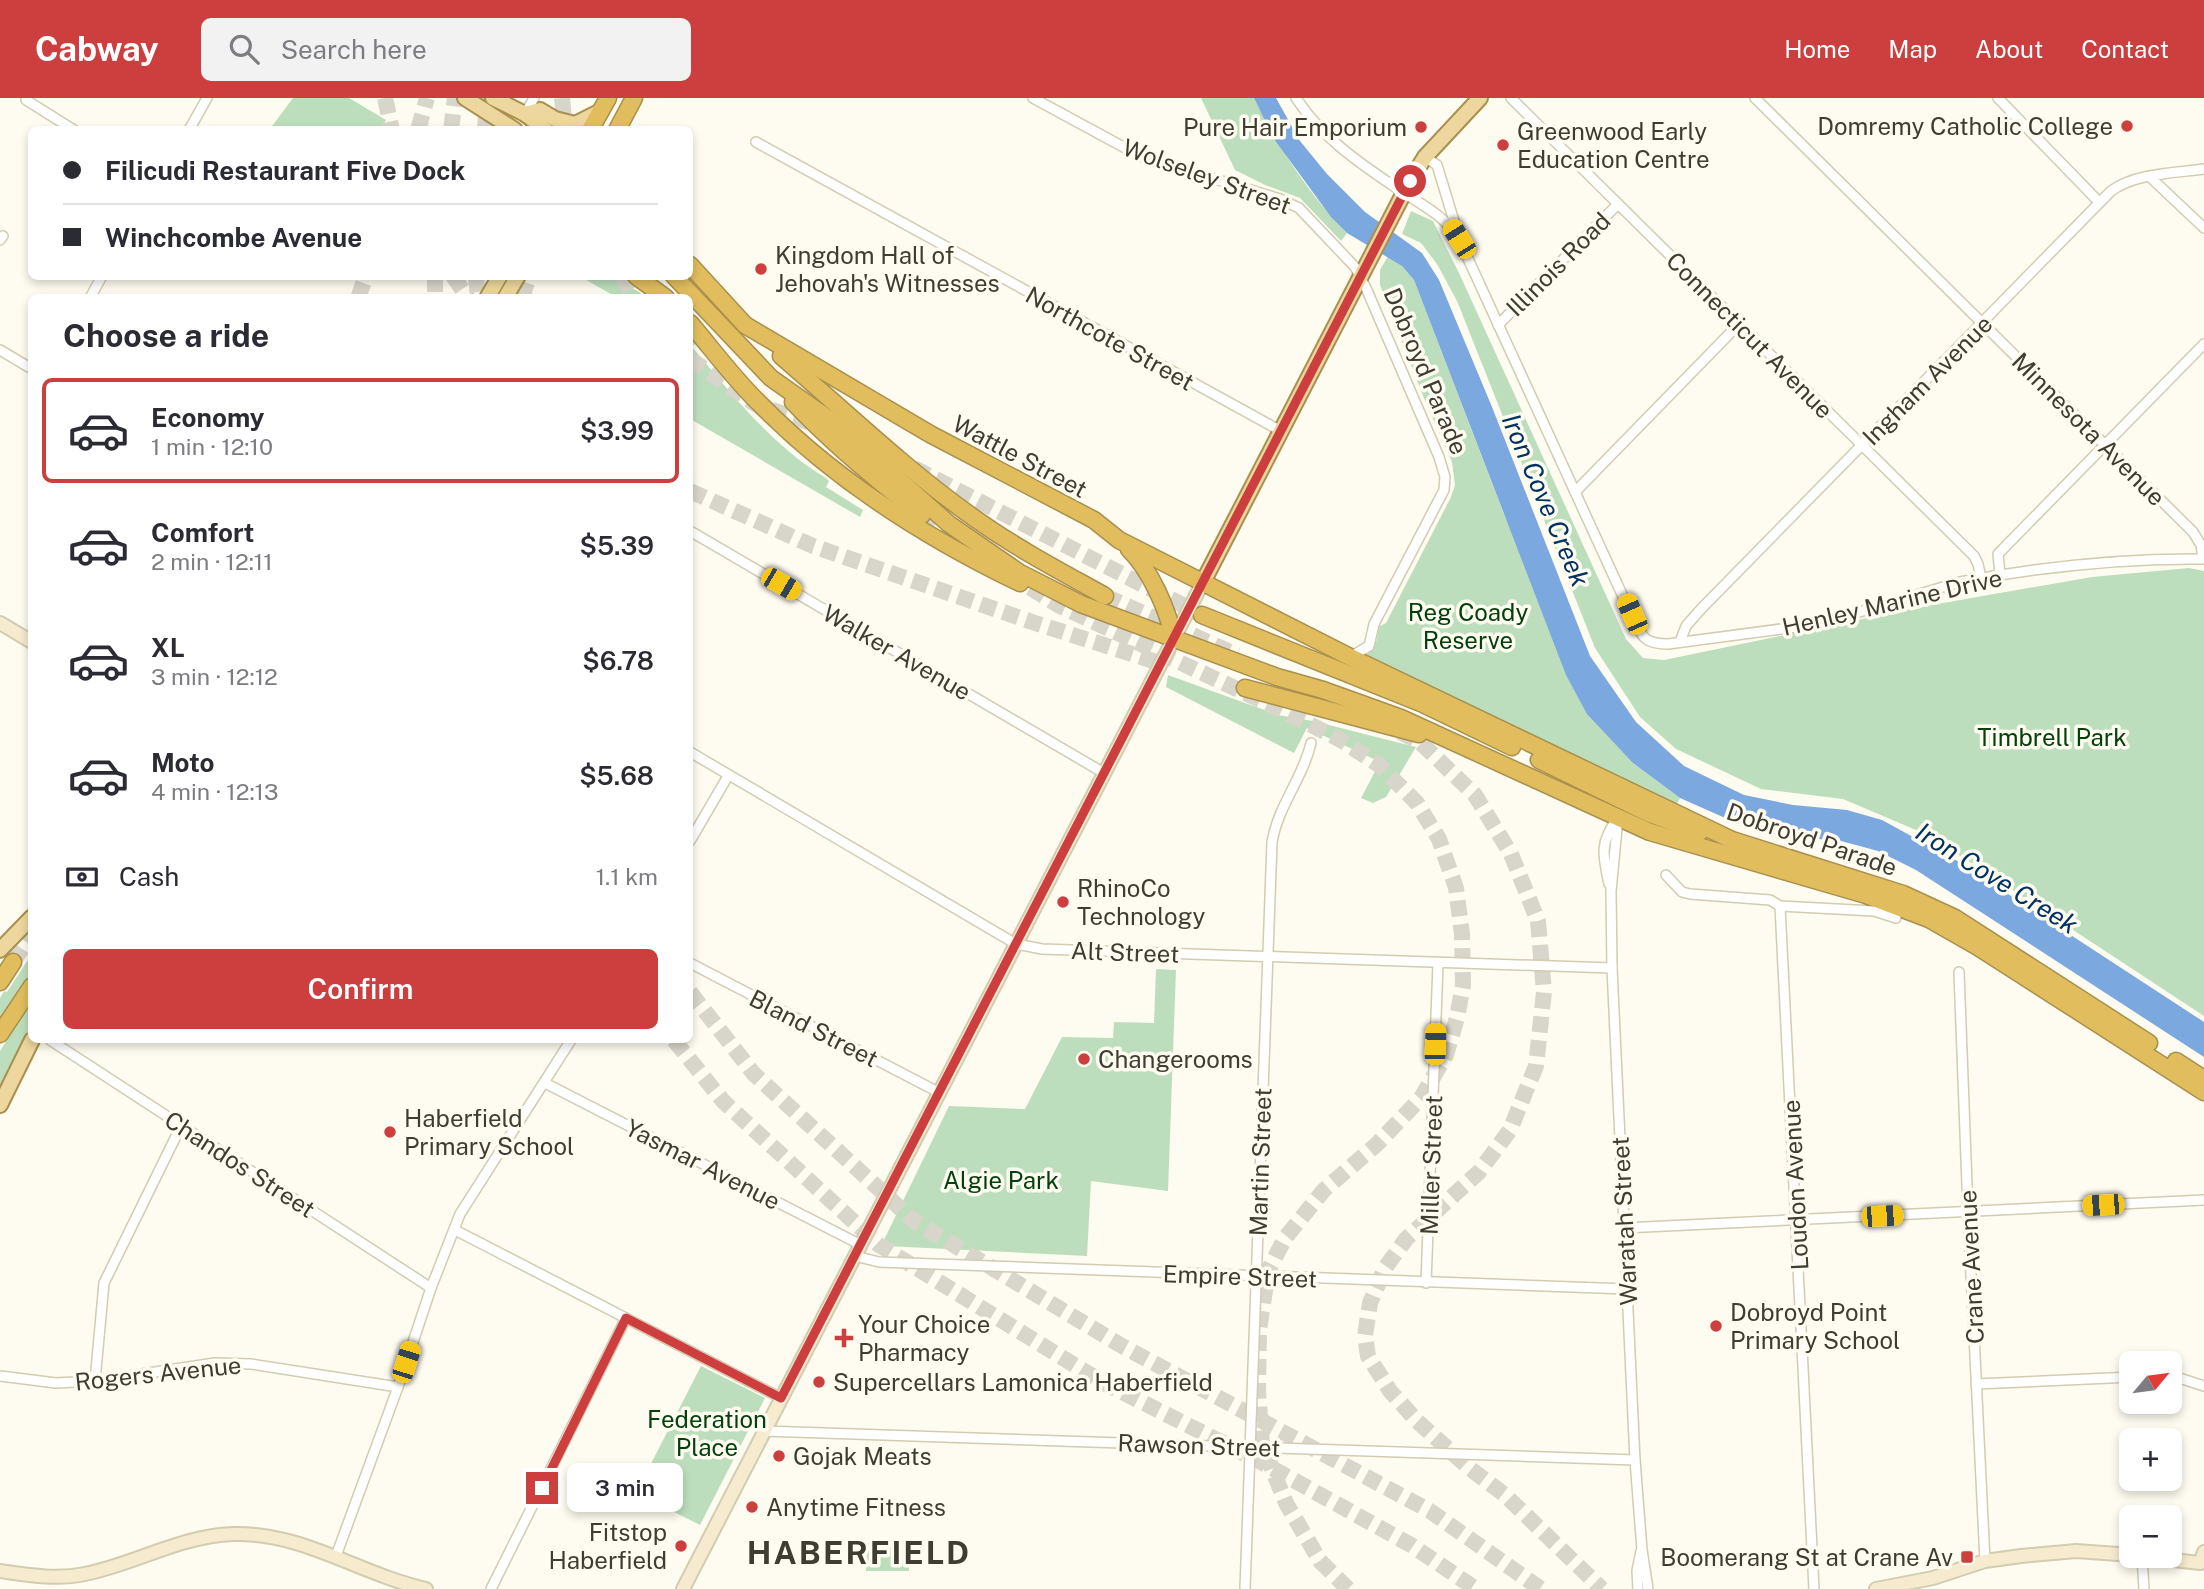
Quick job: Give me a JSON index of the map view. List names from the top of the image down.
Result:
{
  "streets": {
    "highway": ["Dobroyd Parade", "Wattle Street"],
    "street": [
      "Wolseley Street",
      "Illinois Road",
      "Connecticut Avenue",
      "Northcote Street",
      "Ingham Avenue",
      "Minnesota Avenue",
      "Henley Marine Drive",
      "Walker Avenue",
      "Alt Street",
      "Bland Street",
      "Martin Street",
      "Chandos Street",
      "Yasmar Avenue",
      "Miller Street",
      "Loudon Avenue",
      "Waratah Street",
      "Crane Avenue",
      "Empire Street",
      "Rogers Avenue",
      "Rawson Street"
    ]
  },
  "crossings": [
    ["Wolseley Street", "Dobroyd Parade"],
    ["Illinois Road", "Connecticut Avenue"],
    ["Illinois Road", "Henley Marine Drive"],
    ["Connecticut Avenue", "Ingham Avenue"],
    ["Connecticut Avenue", "Henley Marine Drive"],
    ["Dobroyd Parade", "Wattle Street"],
    ["Dobroyd Parade", "Loudon Avenue"],
    ["Dobroyd Parade", "Waratah Street"],
    ["Ingham Avenue", "Minnesota Avenue"],
    ["Ingham Avenue", "Henley Marine Drive"],
    ["Minnesota Avenue", "Henley Marine Drive"],
    ["Alt Street", "Martin Street"],
    ["Alt Street", "Miller Street"],
    ["Alt Street", "Waratah Street"],
    ["Martin Street", "Empire Street"],
    ["Martin Street", "Rawson Street"],
    ["Yasmar Avenue", "Empire Street"],
    ["Miller Street", "Empire Street"],
    ["Waratah Street", "Empire Street"],
    ["Waratah Street", "Rawson Street"]
  ],
  "districts": ["HABERFIELD"],
  "water": ["Iron Cove Creek"],
  "parks": [
    "Reg Coady Reserve",
    "Timbrell Park",
    "Algie Park",
    "Federation Place"
  ],
  "places": {
    "other": [
      "Domremy Catholic College",
      "Pure Hair Emporium",
      "Greenwood Early Education Centre",
      "Kingdom Hall of Jehovah's Witnesses",
      "RhinoCo Technology",
      "Changerooms",
      "Haberfield Primary School",
      "Dobroyd Point Primary School",
      "Supercellars Lamonica Haberfield",
      "Gojak Meats",
      "Anytime Fitness",
      "Fitstop Haberfield"
    ],
    "health": ["Your Choice Pharmacy"],
    "transit": ["Boomerang St at Crane Av"]
  },
  "north": "top right",
  "page": {
    "header": "Cabway",
    "search": "Search here",
    "nav": [
      "Home",
      "Map",
      "About",
      "Contact"
    ],
    "banner": ["Filicudi Restaurant Five Dock", "Winchcombe Avenue"],
    "heading": "Choose a ride",
    "list": [
      {
        "name": "Economy",
        "note": "1 min · 12:10",
        "value": "$3.99"
      },
      {
        "name": "Comfort",
        "note": "2 min · 12:11",
        "value": "$5.39"
      },
      {
        "name": "XL",
        "note": "3 min · 12:12",
        "value": "$6.78"
      },
      {
        "name": "Moto",
        "note": "4 min · 12:13",
        "value": "$5.68"
      }
    ],
    "pay": ["Cash", "1.1 km"],
    "buttons": "Confirm",
    "map_buttons": ["+", "−"],
    "bubble": "3 min"
  }
}
